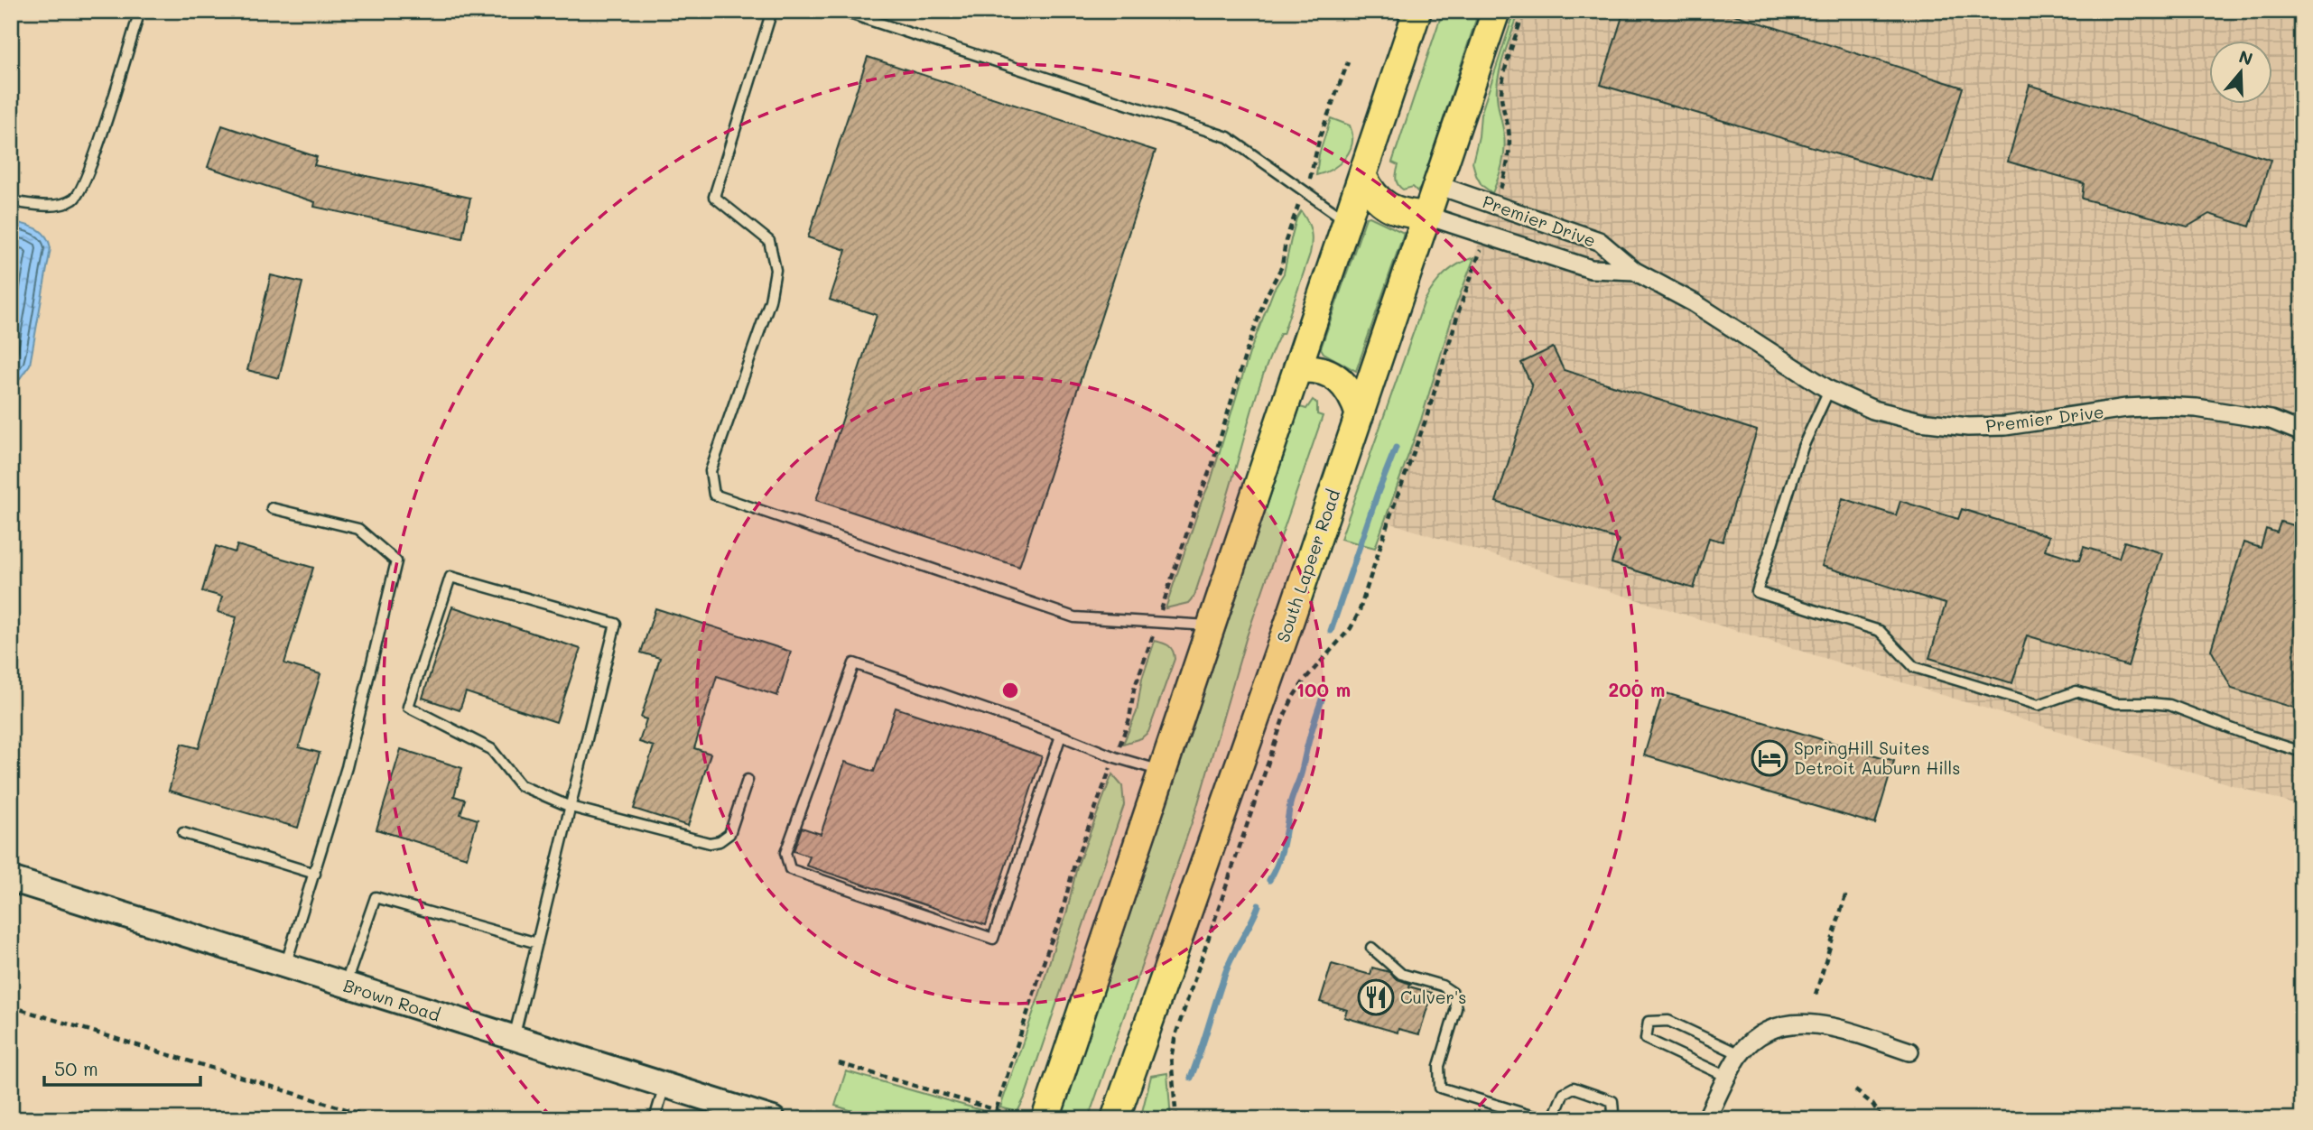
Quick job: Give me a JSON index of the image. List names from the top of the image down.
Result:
{
  "streets": {
    "main road": ["South Lapeer Road", "Brown Road"],
    "street": ["Premier Drive"]
  },
  "crossings": [
    ["Premier Drive", "South Lapeer Road"]
  ],
  "places": {
    "hotel": ["SpringHill Suites Detroit Auburn Hills"],
    "restaurant": ["Culver's"]
  },
  "scale_bar": "50 m",
  "north": "top",
  "rings": ["100 m", "200 m"]
}
